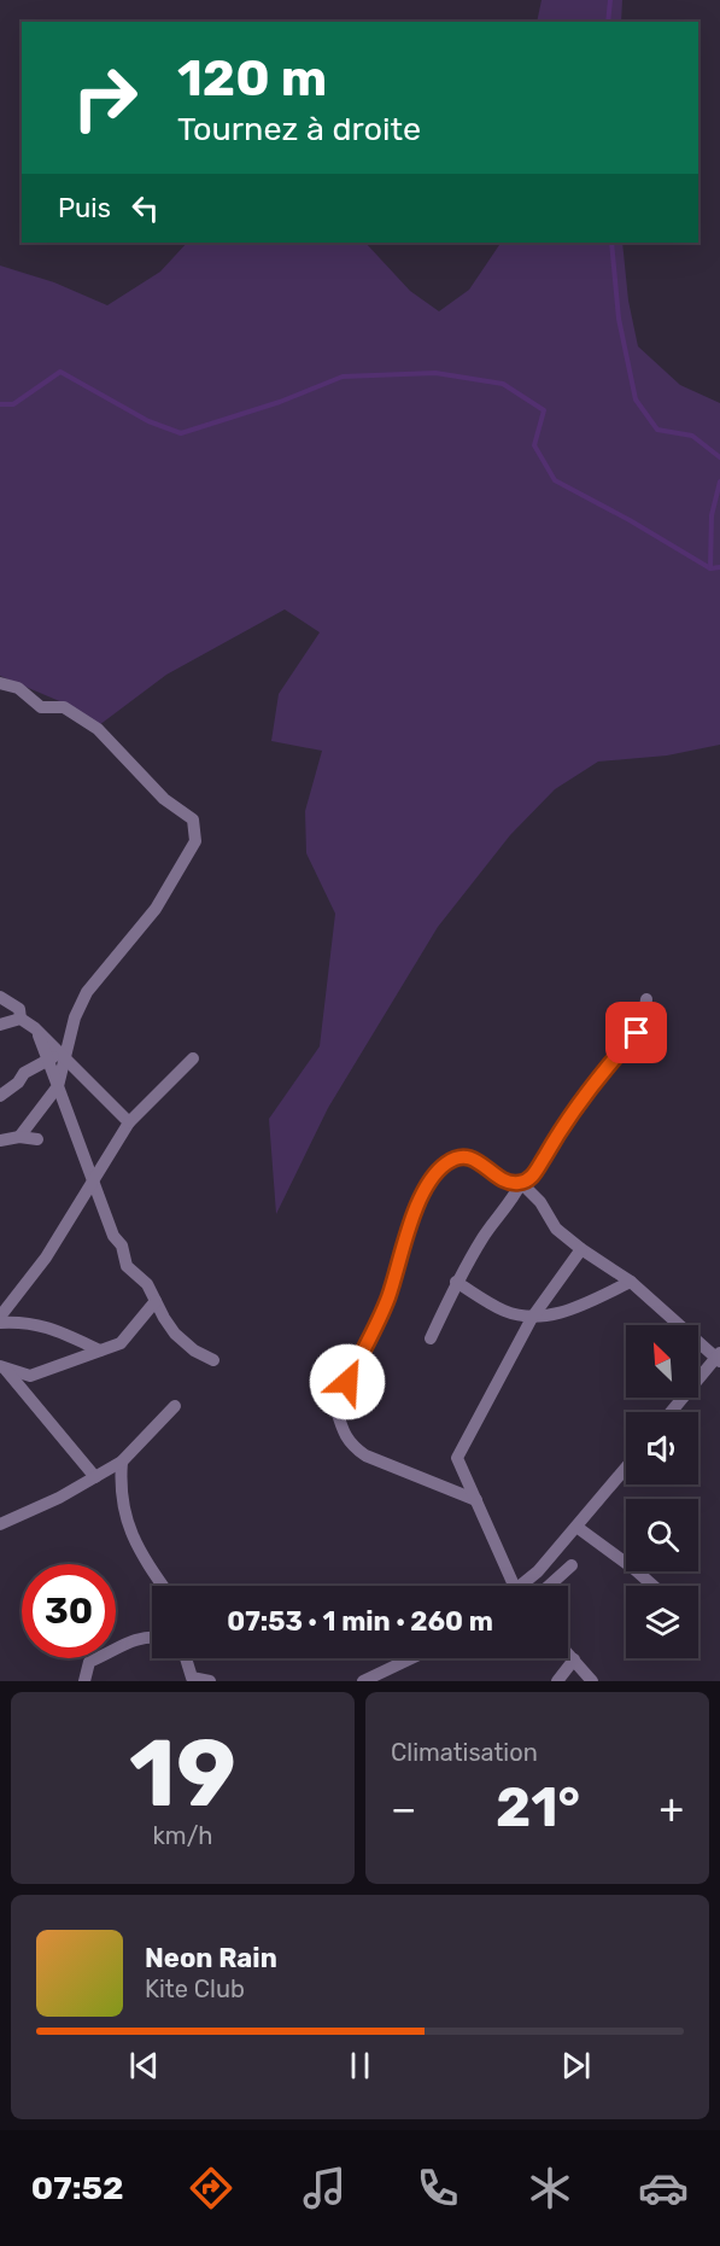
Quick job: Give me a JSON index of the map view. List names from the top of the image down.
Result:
{
  "north": "top left",
  "page": {
    "turn": ["120 m", "Tournez à droite"],
    "then": "Puis",
    "limit": "30",
    "trip": "07:53 · 1 min · 260 m",
    "tile": [
      ["19", "km/h"],
      "Climatisation"
    ],
    "heat": ["−", "21°", "+"],
    "song": ["Neon Rain", "Kite Club"],
    "tabs": "07:52"
  }
}
